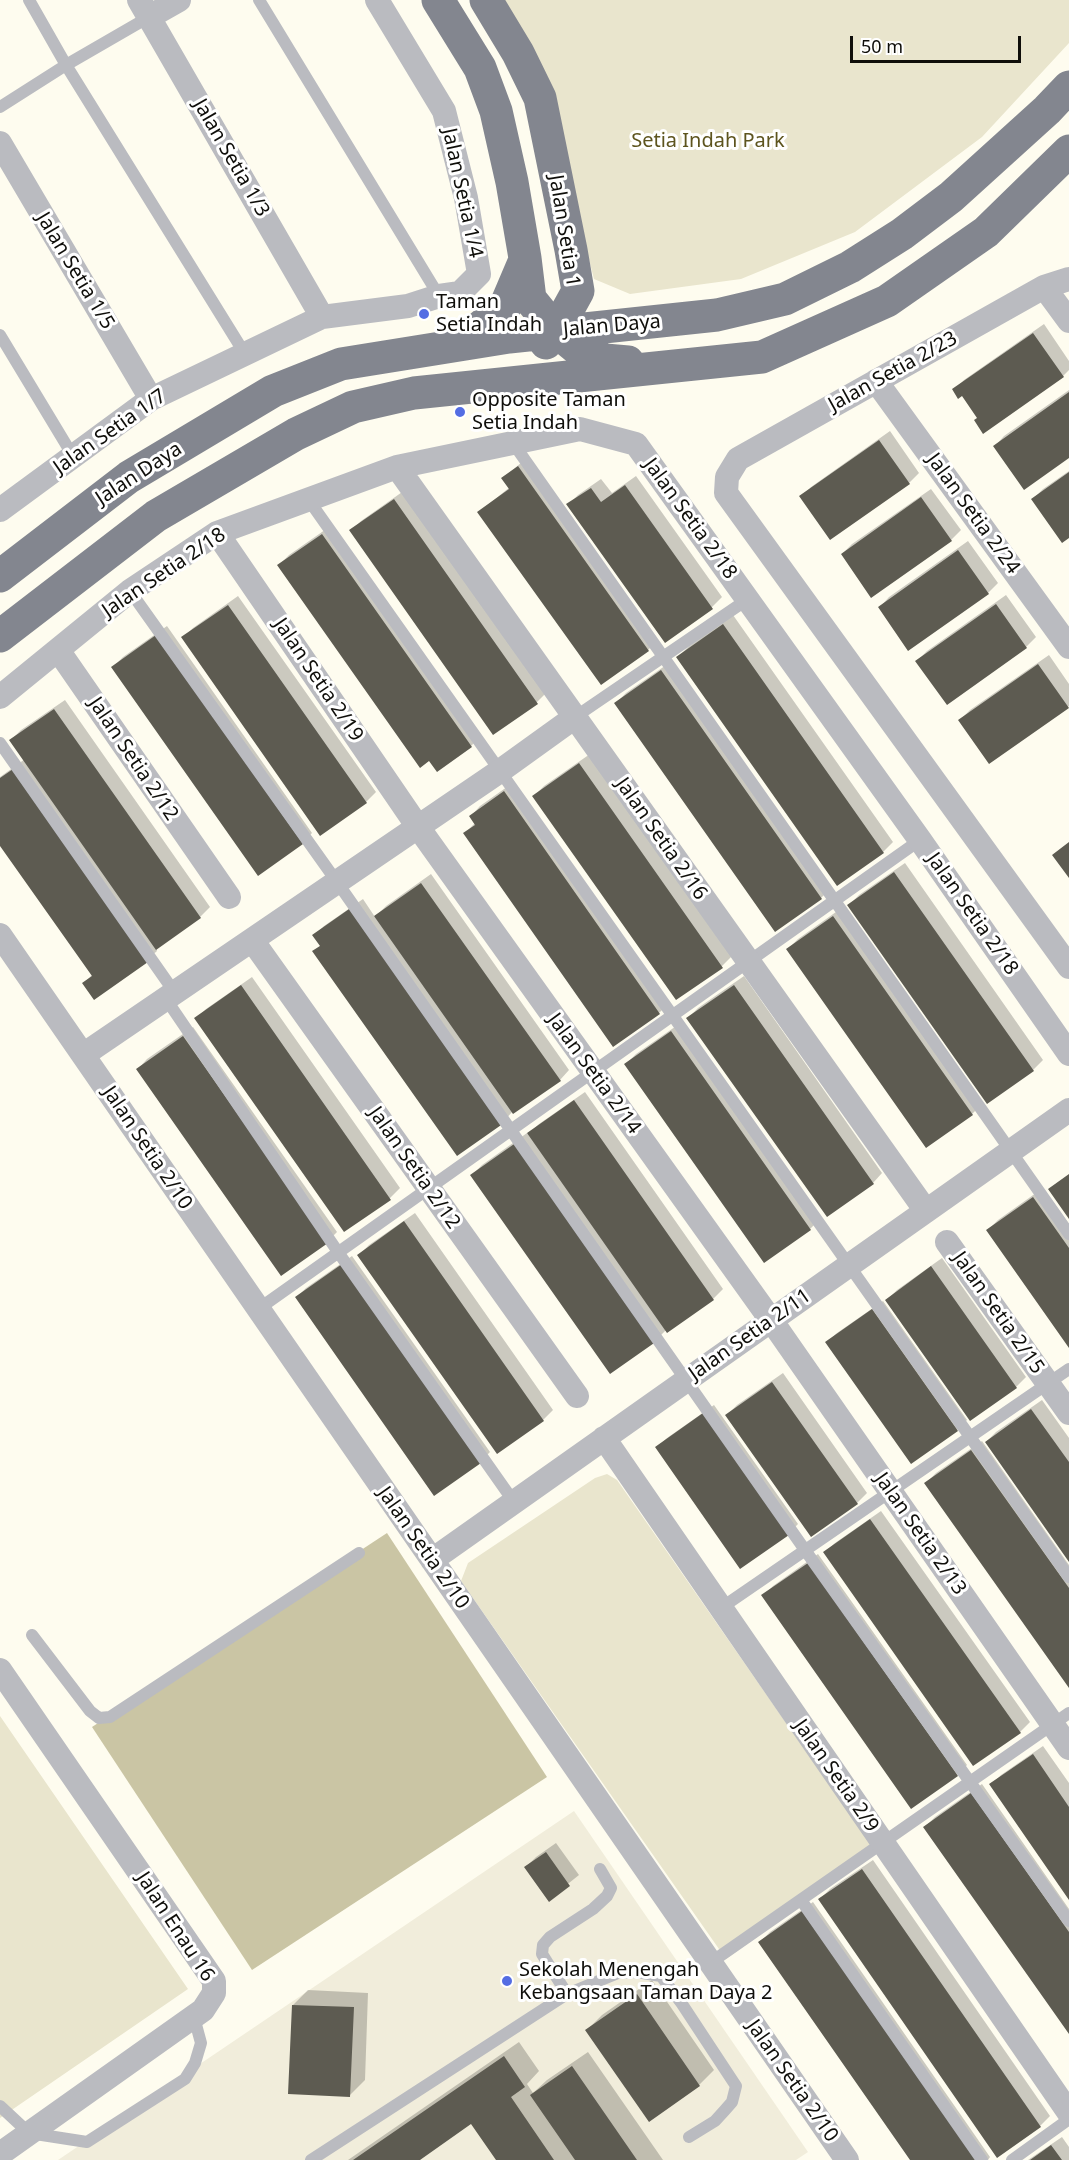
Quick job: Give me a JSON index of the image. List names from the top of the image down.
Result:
{
  "streets": {
    "main road": ["Jalan Setia 1", "Jalan Daya"],
    "street": [
      "Jalan Setia 1/3",
      "Jalan Setia 1/4",
      "Jalan Setia 1/5",
      "Jalan Setia 2/23",
      "Jalan Setia 1/7",
      "Jalan Setia 2/24",
      "Jalan Setia 2/18",
      "Jalan Setia 2/19",
      "Jalan Setia 2/12",
      "Jalan Setia 2/16",
      "Jalan Setia 2/14",
      "Jalan Setia 2/10",
      "Jalan Setia 2/15",
      "Jalan Setia 2/11",
      "Jalan Setia 2/13",
      "Jalan Setia 2/9",
      "Jalan Enau 16"
    ]
  },
  "crossings": [
    ["Jalan Setia 1/3", "Jalan Setia 1/4"],
    ["Jalan Setia 1/3", "Jalan Setia 1/7"],
    ["Jalan Setia 1/4", "Jalan Setia 1/7"],
    ["Jalan Setia 1", "Jalan Daya"],
    ["Jalan Setia 1/5", "Jalan Setia 1/7"],
    ["Jalan Setia 2/23", "Jalan Setia 2/24"],
    ["Jalan Setia 2/18", "Jalan Setia 2/19"],
    ["Jalan Setia 2/18", "Jalan Setia 2/12"],
    ["Jalan Setia 2/18", "Jalan Setia 2/16"],
    ["Jalan Setia 2/19", "Jalan Setia 2/14"],
    ["Jalan Setia 2/16", "Jalan Setia 2/11"],
    ["Jalan Setia 2/14", "Jalan Setia 2/11"],
    ["Jalan Setia 2/14", "Jalan Setia 2/13"],
    ["Jalan Setia 2/10", "Jalan Setia 2/11"],
    ["Jalan Setia 2/11", "Jalan Setia 2/13"],
    ["Jalan Setia 2/11", "Jalan Setia 2/9"]
  ],
  "parks": ["Setia Indah Park"],
  "places": ["Taman Setia Indah", "Opposite Taman Setia Indah", "Sekolah Menengah Kebangsaan Taman Daya 2"],
  "scale_bar": "50 m"
}
